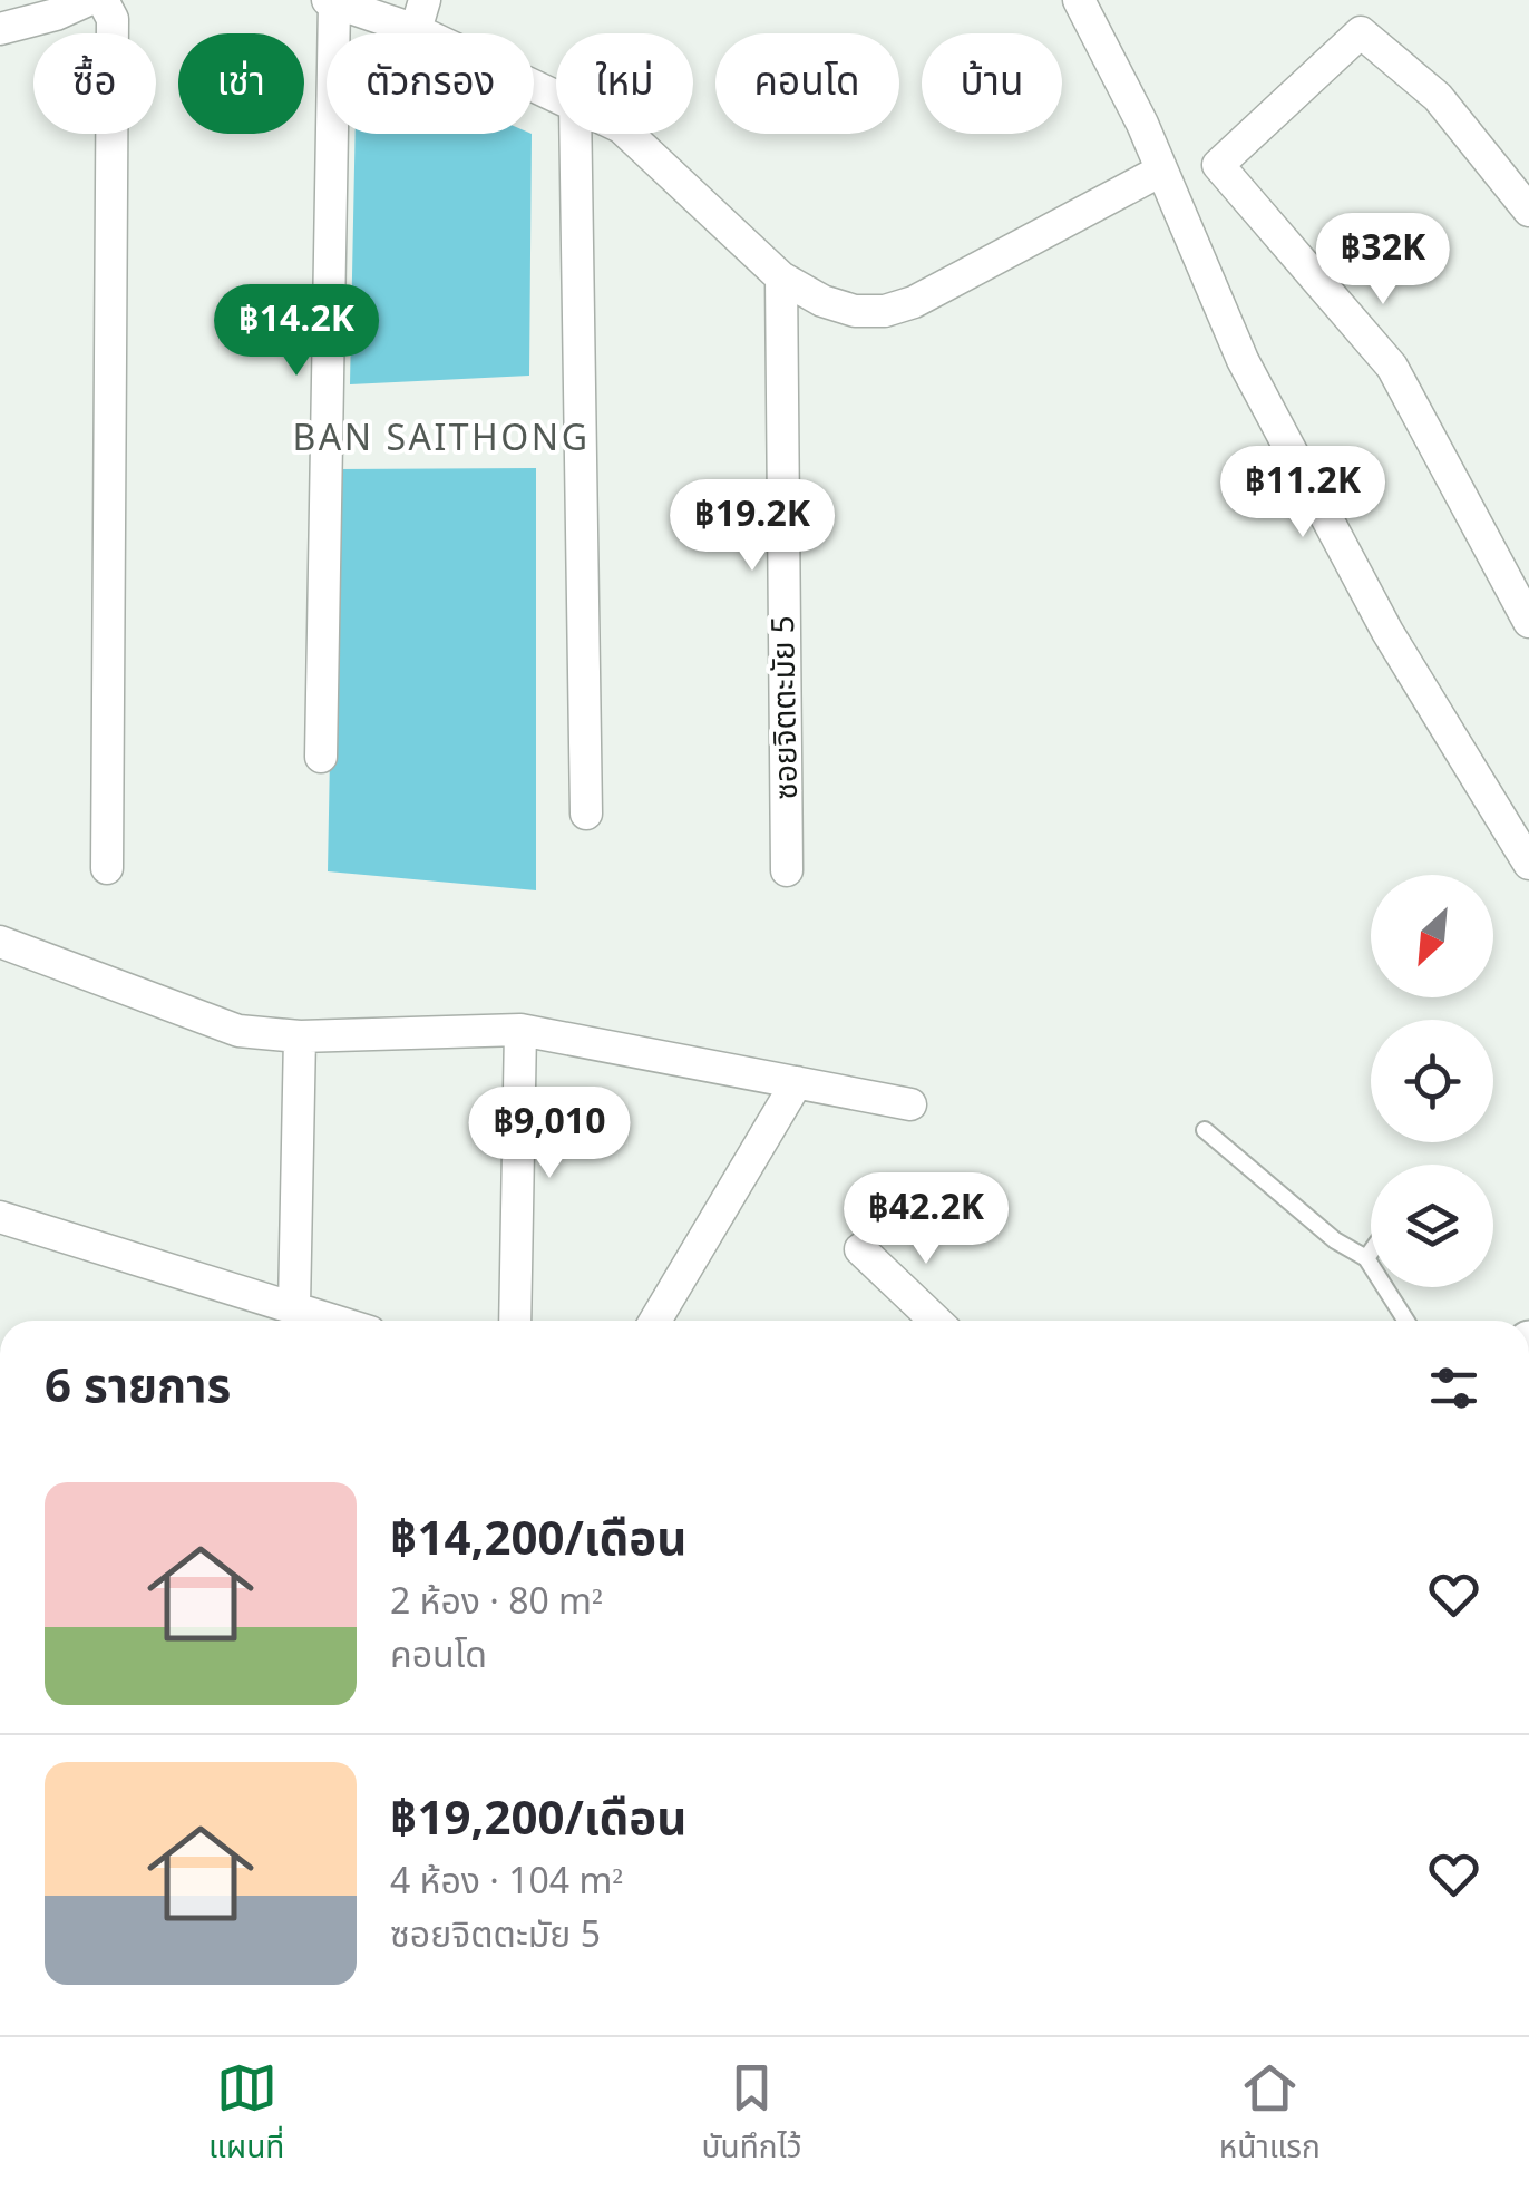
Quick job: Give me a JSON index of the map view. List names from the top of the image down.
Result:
{
  "streets": {
    "street": ["ซอยจิตตะมัย 5"]
  },
  "districts": ["BAN SAITHONG"],
  "north": "bottom left",
  "page": {
    "chip": [
      "ซื้อ",
      "เช่า",
      "ตัวกรอง",
      "ใหม่",
      "คอนโด",
      "บ้าน"
    ],
    "price": [
      "฿32K",
      "฿14.2K",
      "฿11.2K",
      "฿19.2K",
      "฿9,010",
      "฿42.2K"
    ],
    "heading": "6 รายการ",
    "list": [
      {
        "name": "฿14,200/เดือน",
        "note": "2 ห้อง · 80 m² · คอนโด"
      },
      {
        "name": "฿19,200/เดือน",
        "note": "4 ห้อง · 104 m² · ซอยจิตตะมัย 5"
      }
    ],
    "tabs": ["แผนที่", "บันทึกไว้", "หน้าแรก"]
  }
}
